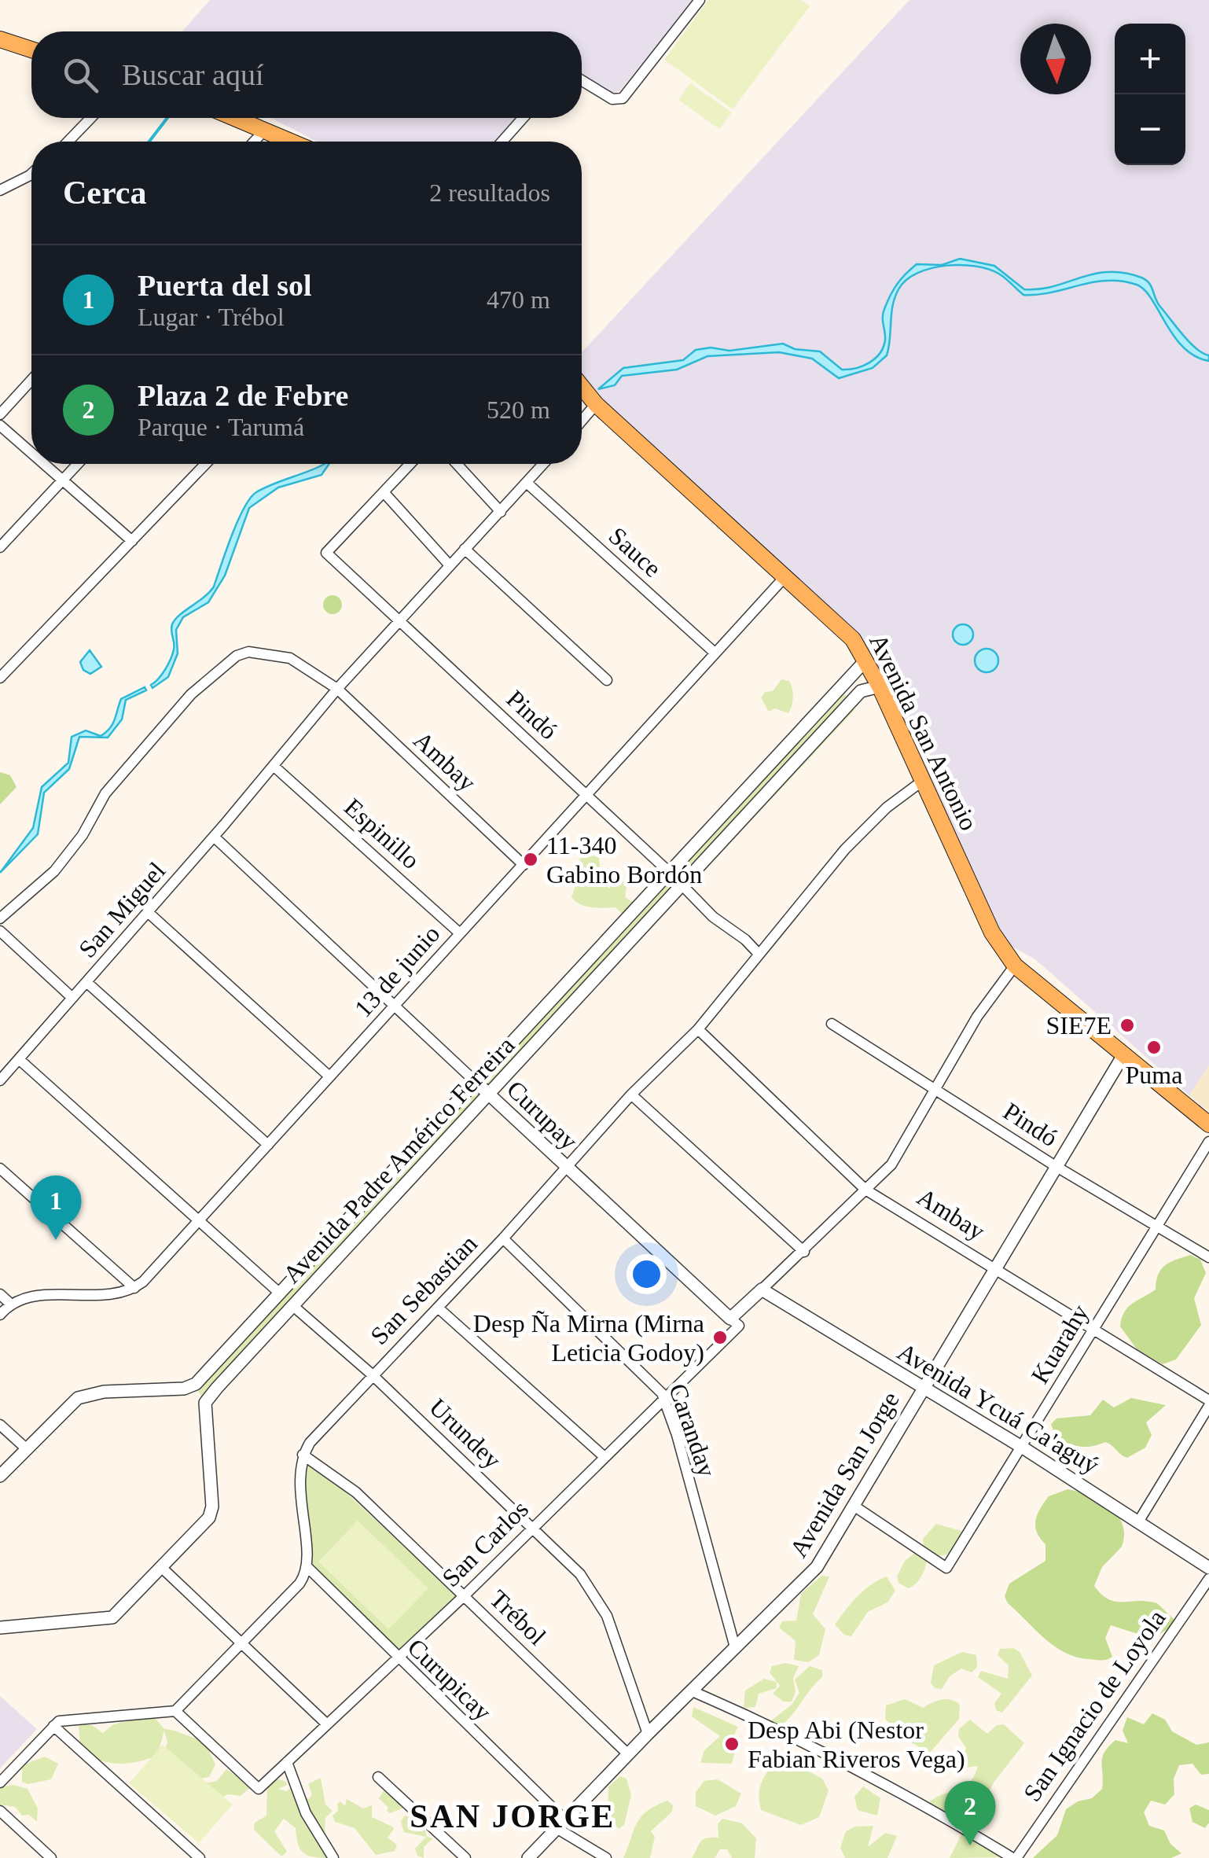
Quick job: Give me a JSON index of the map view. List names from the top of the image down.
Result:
{
  "streets": {
    "main road": ["Avenida San Antonio"],
    "street": [
      "Sauce",
      "Pindó",
      "Ambay",
      "Espinillo",
      "San Miguel",
      "13 de junio",
      "Curupay",
      "Avenida Padre Américo Ferreira",
      "San Sebastian",
      "Kuarahy",
      "Avenida Ycuá Ca'aguý",
      "Caranday",
      "Urundey",
      "Avenida San Jorge",
      "San Carlos",
      "Trébol",
      "Curupicay",
      "San Ignacio de Loyola"
    ]
  },
  "crossings": [
    ["Sauce", "San Miguel"],
    ["Sauce", "13 de junio"],
    ["Pindó", "San Miguel"],
    ["Pindó", "13 de junio"],
    ["Pindó", "Avenida Padre Américo Ferreira"],
    ["Pindó", "Kuarahy"],
    ["Pindó", "Avenida San Jorge"],
    ["Pindó", "San Carlos"],
    ["Avenida San Antonio", "13 de junio"],
    ["Avenida San Antonio", "Avenida Padre Américo Ferreira"],
    ["Avenida San Antonio", "San Sebastian"],
    ["Avenida San Antonio", "Avenida San Jorge"],
    ["Avenida San Antonio", "San Carlos"],
    ["Ambay", "San Miguel"],
    ["Ambay", "13 de junio"],
    ["Ambay", "San Sebastian"],
    ["Ambay", "Kuarahy"],
    ["Ambay", "Avenida San Jorge"],
    ["Ambay", "San Carlos"],
    ["Espinillo", "San Miguel"],
    ["Espinillo", "13 de junio"],
    ["San Miguel", "Curupay"],
    ["13 de junio", "Curupay"],
    ["Curupay", "Avenida Padre Américo Ferreira"],
    ["Curupay", "San Sebastian"],
    ["Curupay", "San Carlos"],
    ["Avenida Padre Américo Ferreira", "Urundey"],
    ["San Sebastian", "Caranday"],
    ["San Sebastian", "Urundey"],
    ["San Sebastian", "Trébol"],
    ["Kuarahy", "Avenida Ycuá Ca'aguý"],
    ["Kuarahy", "Avenida San Jorge"],
    ["Avenida Ycuá Ca'aguý", "Avenida San Jorge"],
    ["Avenida Ycuá Ca'aguý", "San Carlos"],
    ["Caranday", "Avenida San Jorge"],
    ["Caranday", "San Carlos"],
    ["Urundey", "Avenida San Jorge"],
    ["Urundey", "San Carlos"],
    ["Avenida San Jorge", "Trébol"],
    ["Avenida San Jorge", "Curupicay"],
    ["San Carlos", "Trébol"],
    ["San Carlos", "Curupicay"]
  ],
  "districts": ["SAN JORGE"],
  "places": [
    "11-340 Gabino Bordón",
    "SIE7E",
    "Puma",
    "Desp Ña Mirna (Mirna Leticia Godoy)",
    "Desp Abi (Nestor Fabian Riveros Vega)"
  ],
  "north": "bottom",
  "page": {
    "map_buttons": ["+", "−"],
    "search": "Buscar aquí",
    "heading": ["Cerca", "2 resultados"],
    "list": [
      {
        "mark": "1",
        "name": "Puerta del sol",
        "note": "Lugar · Trébol",
        "value": "470 m"
      },
      {
        "mark": "2",
        "name": "Plaza 2 de Febre",
        "note": "Parque · Tarumá",
        "value": "520 m"
      }
    ],
    "pins": ["1", "2"]
  }
}
